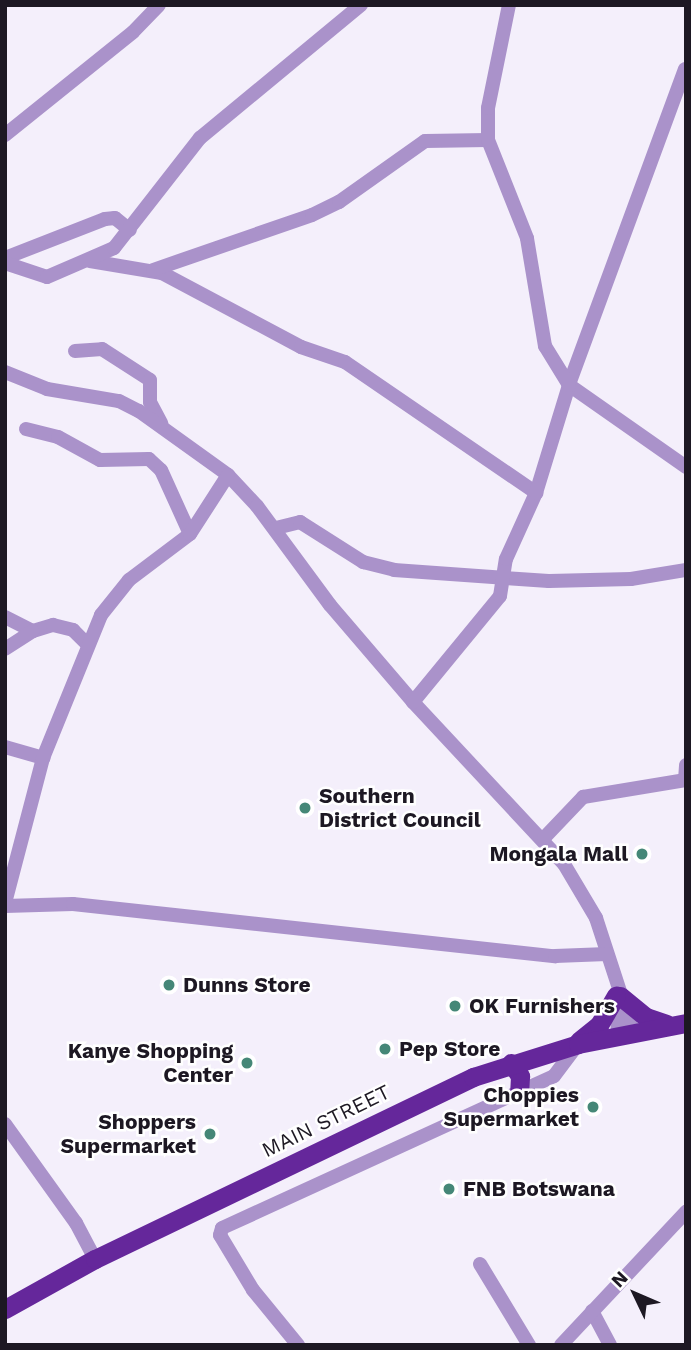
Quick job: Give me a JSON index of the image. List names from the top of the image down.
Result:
{
  "streets": {
    "highway": ["MAIN STREET"]
  },
  "places": [
    "Southern District Council",
    "Mongala Mall",
    "Dunns Store",
    "OK Furnishers",
    "Pep Store",
    "Kanye Shopping Center",
    "Choppies Supermarket",
    "Shoppers Supermarket",
    "FNB Botswana"
  ],
  "north": "top left"
}
